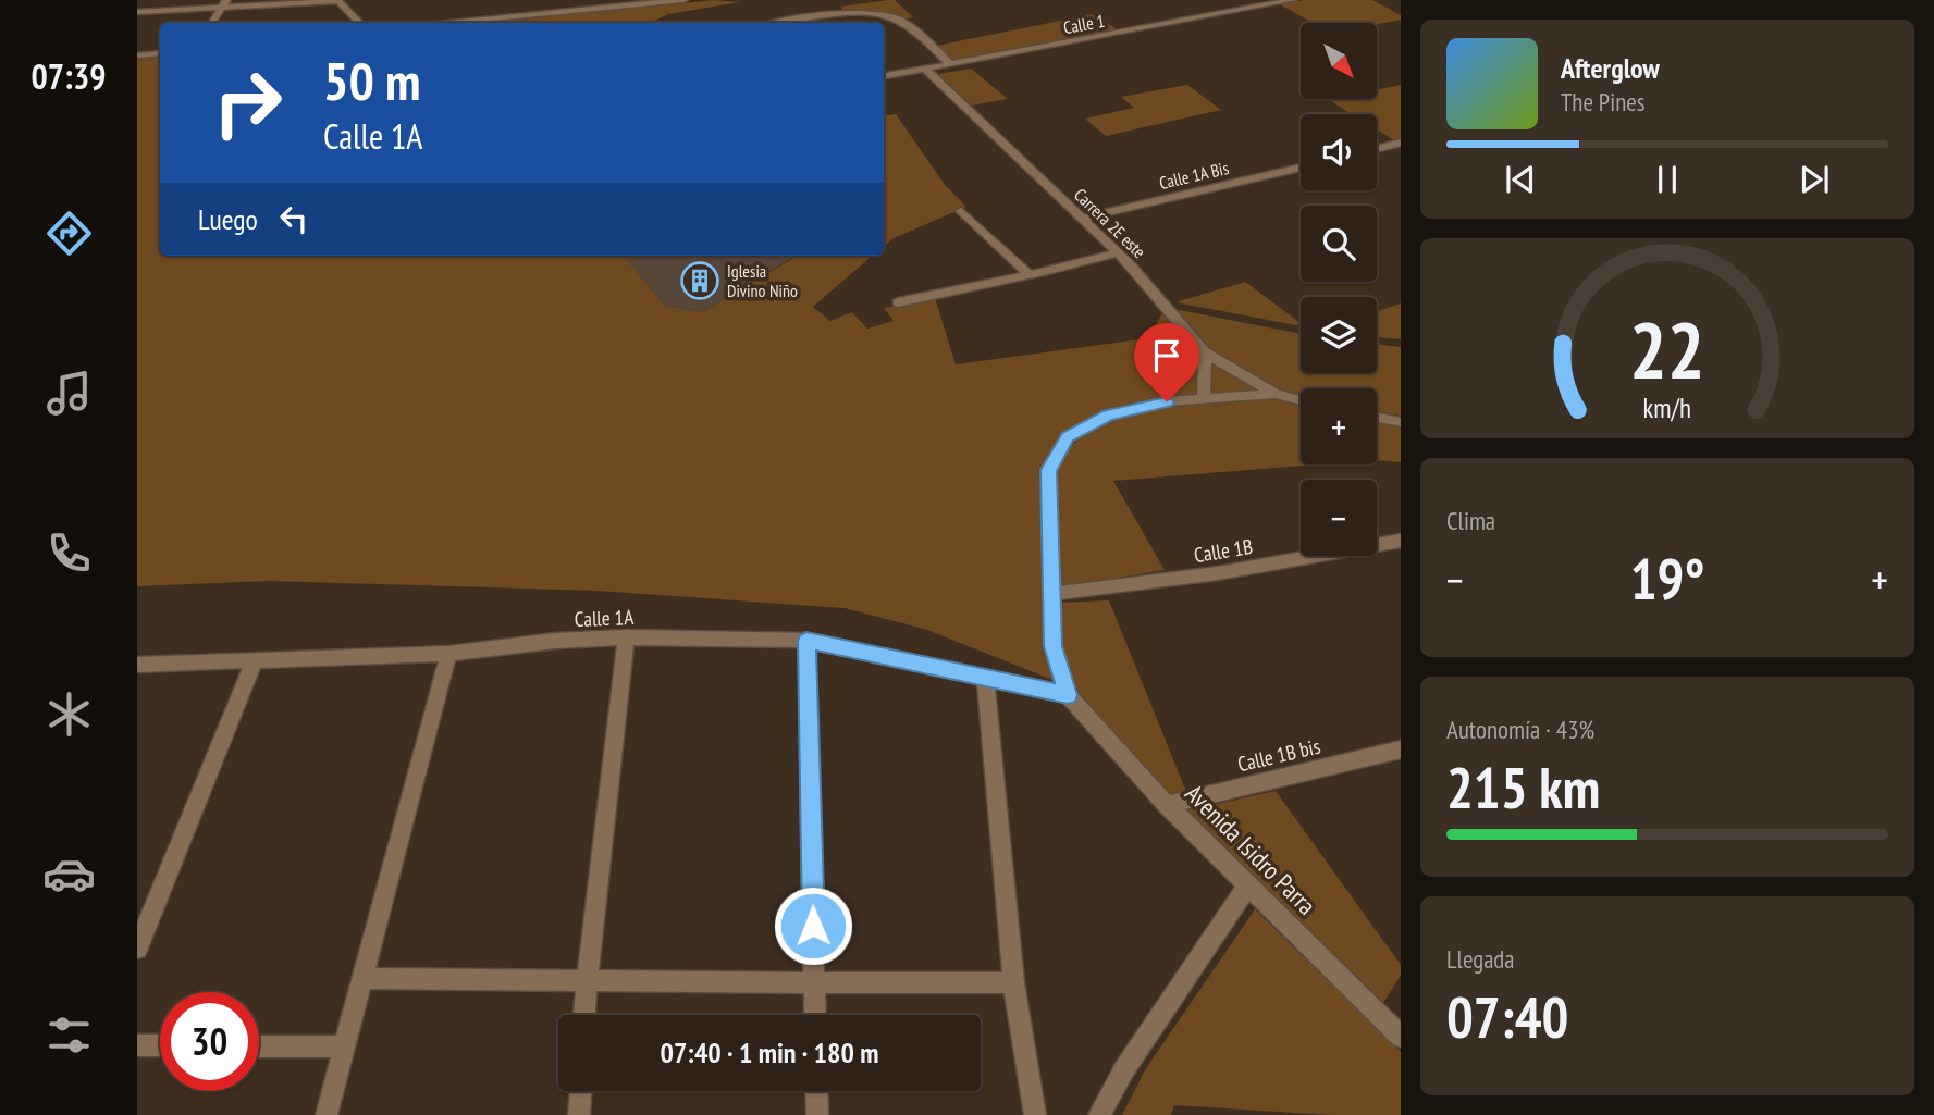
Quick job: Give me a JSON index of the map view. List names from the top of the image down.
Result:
{
  "streets": {
    "street": [
      "Calle 1",
      "Calle 1A Bis",
      "Carrera 2E este",
      "Calle 1B",
      "Calle 1A",
      "Calle 1B bis",
      "Avenida Isidro Parra"
    ]
  },
  "crossings": [
    ["Calle 1", "Carrera 2E este"],
    ["Calle 1A Bis", "Carrera 2E este"],
    ["Calle 1A", "Avenida Isidro Parra"],
    ["Calle 1B bis", "Avenida Isidro Parra"]
  ],
  "places": {
    "building": ["Iglesia Divino Niño"]
  },
  "north": "bottom right",
  "page": {
    "tabs": "07:39",
    "map_buttons": ["+", "−"],
    "turn": ["50 m", "Calle 1A"],
    "song": ["Afterglow", "The Pines"],
    "then": "Luego",
    "tile": [
      "Clima",
      ["Autonomía · 43%", "215 km"],
      ["Llegada", "07:40"]
    ],
    "heat": ["−", "19°", "+"],
    "limit": "30",
    "trip": "07:40 · 1 min · 180 m",
    "gauge": ["22", "km/h"]
  }
}
